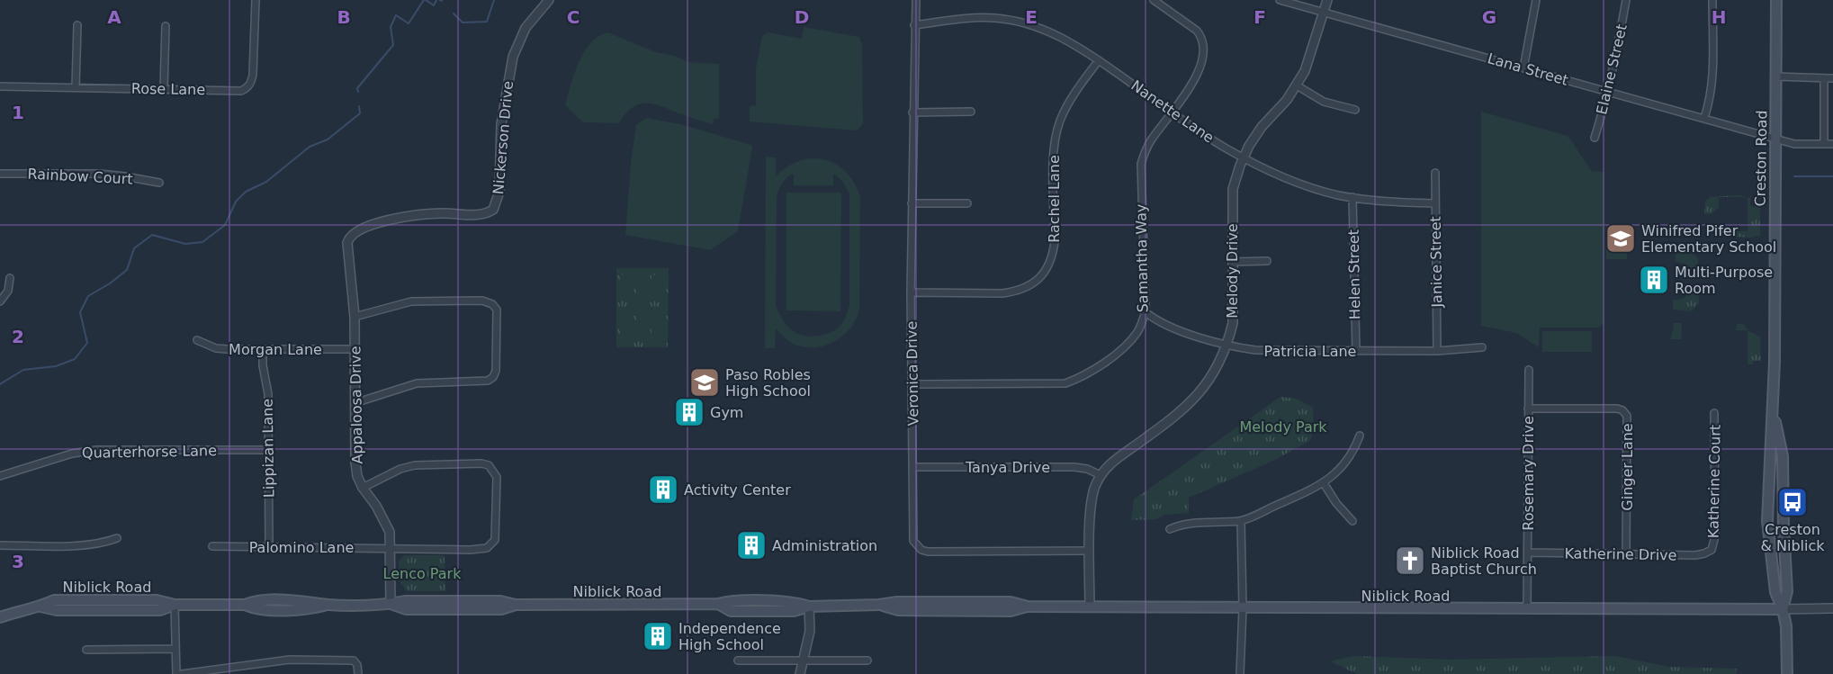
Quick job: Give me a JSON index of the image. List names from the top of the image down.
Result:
{
  "streets": {
    "main road": ["Creston Road", "Niblick Road"],
    "street": [
      "Lana Street",
      "Elaine Street",
      "Rose Lane",
      "Nanette Lane",
      "Nickerson Drive",
      "Rainbow Court",
      "Rachel Lane",
      "Samantha Way",
      "Janice Street",
      "Melody Drive",
      "Helen Street",
      "Morgan Lane",
      "Patricia Lane",
      "Veronica Drive",
      "Appaloosa Drive",
      "Lippizan Lane",
      "Quarterhorse Lane",
      "Tanya Drive",
      "Ginger Lane",
      "Rosemary Drive",
      "Katherine Court",
      "Palomino Lane",
      "Katherine Drive"
    ]
  },
  "crossings": [
    ["Lana Street", "Elaine Street"],
    ["Lana Street", "Creston Road"],
    ["Lana Street", "Melody Drive"],
    ["Nanette Lane", "Rachel Lane"],
    ["Nanette Lane", "Samantha Way"],
    ["Nanette Lane", "Janice Street"],
    ["Nanette Lane", "Melody Drive"],
    ["Nanette Lane", "Helen Street"],
    ["Nanette Lane", "Veronica Drive"],
    ["Nickerson Drive", "Appaloosa Drive"],
    ["Creston Road", "Niblick Road"],
    ["Rachel Lane", "Veronica Drive"],
    ["Samantha Way", "Patricia Lane"],
    ["Samantha Way", "Veronica Drive"],
    ["Janice Street", "Patricia Lane"],
    ["Melody Drive", "Patricia Lane"],
    ["Melody Drive", "Veronica Drive"],
    ["Melody Drive", "Tanya Drive"],
    ["Melody Drive", "Niblick Road"],
    ["Helen Street", "Patricia Lane"],
    ["Morgan Lane", "Appaloosa Drive"],
    ["Morgan Lane", "Lippizan Lane"],
    ["Veronica Drive", "Tanya Drive"],
    ["Appaloosa Drive", "Palomino Lane"],
    ["Appaloosa Drive", "Niblick Road"],
    ["Lippizan Lane", "Quarterhorse Lane"],
    ["Lippizan Lane", "Palomino Lane"],
    ["Ginger Lane", "Rosemary Drive"],
    ["Ginger Lane", "Katherine Drive"],
    ["Rosemary Drive", "Katherine Drive"],
    ["Rosemary Drive", "Niblick Road"],
    ["Katherine Court", "Katherine Drive"]
  ],
  "parks": ["Melody Park", "Lenco Park"],
  "places": {
    "school or university": ["Winifred Pifer Elementary School", "Paso Robles High School"],
    "building": [
      "Multi-Purpose Room",
      "Gym",
      "Activity Center",
      "Administration",
      "Independence High School"
    ],
    "bus stop": ["Creston & Niblick"],
    "church": ["Niblick Road Baptist Church"]
  },
  "grid": {
    "columns": [
      "A",
      "B",
      "C",
      "D",
      "E",
      "F",
      "G",
      "H"
    ],
    "rows": ["1", "2", "3"]
  }
}
